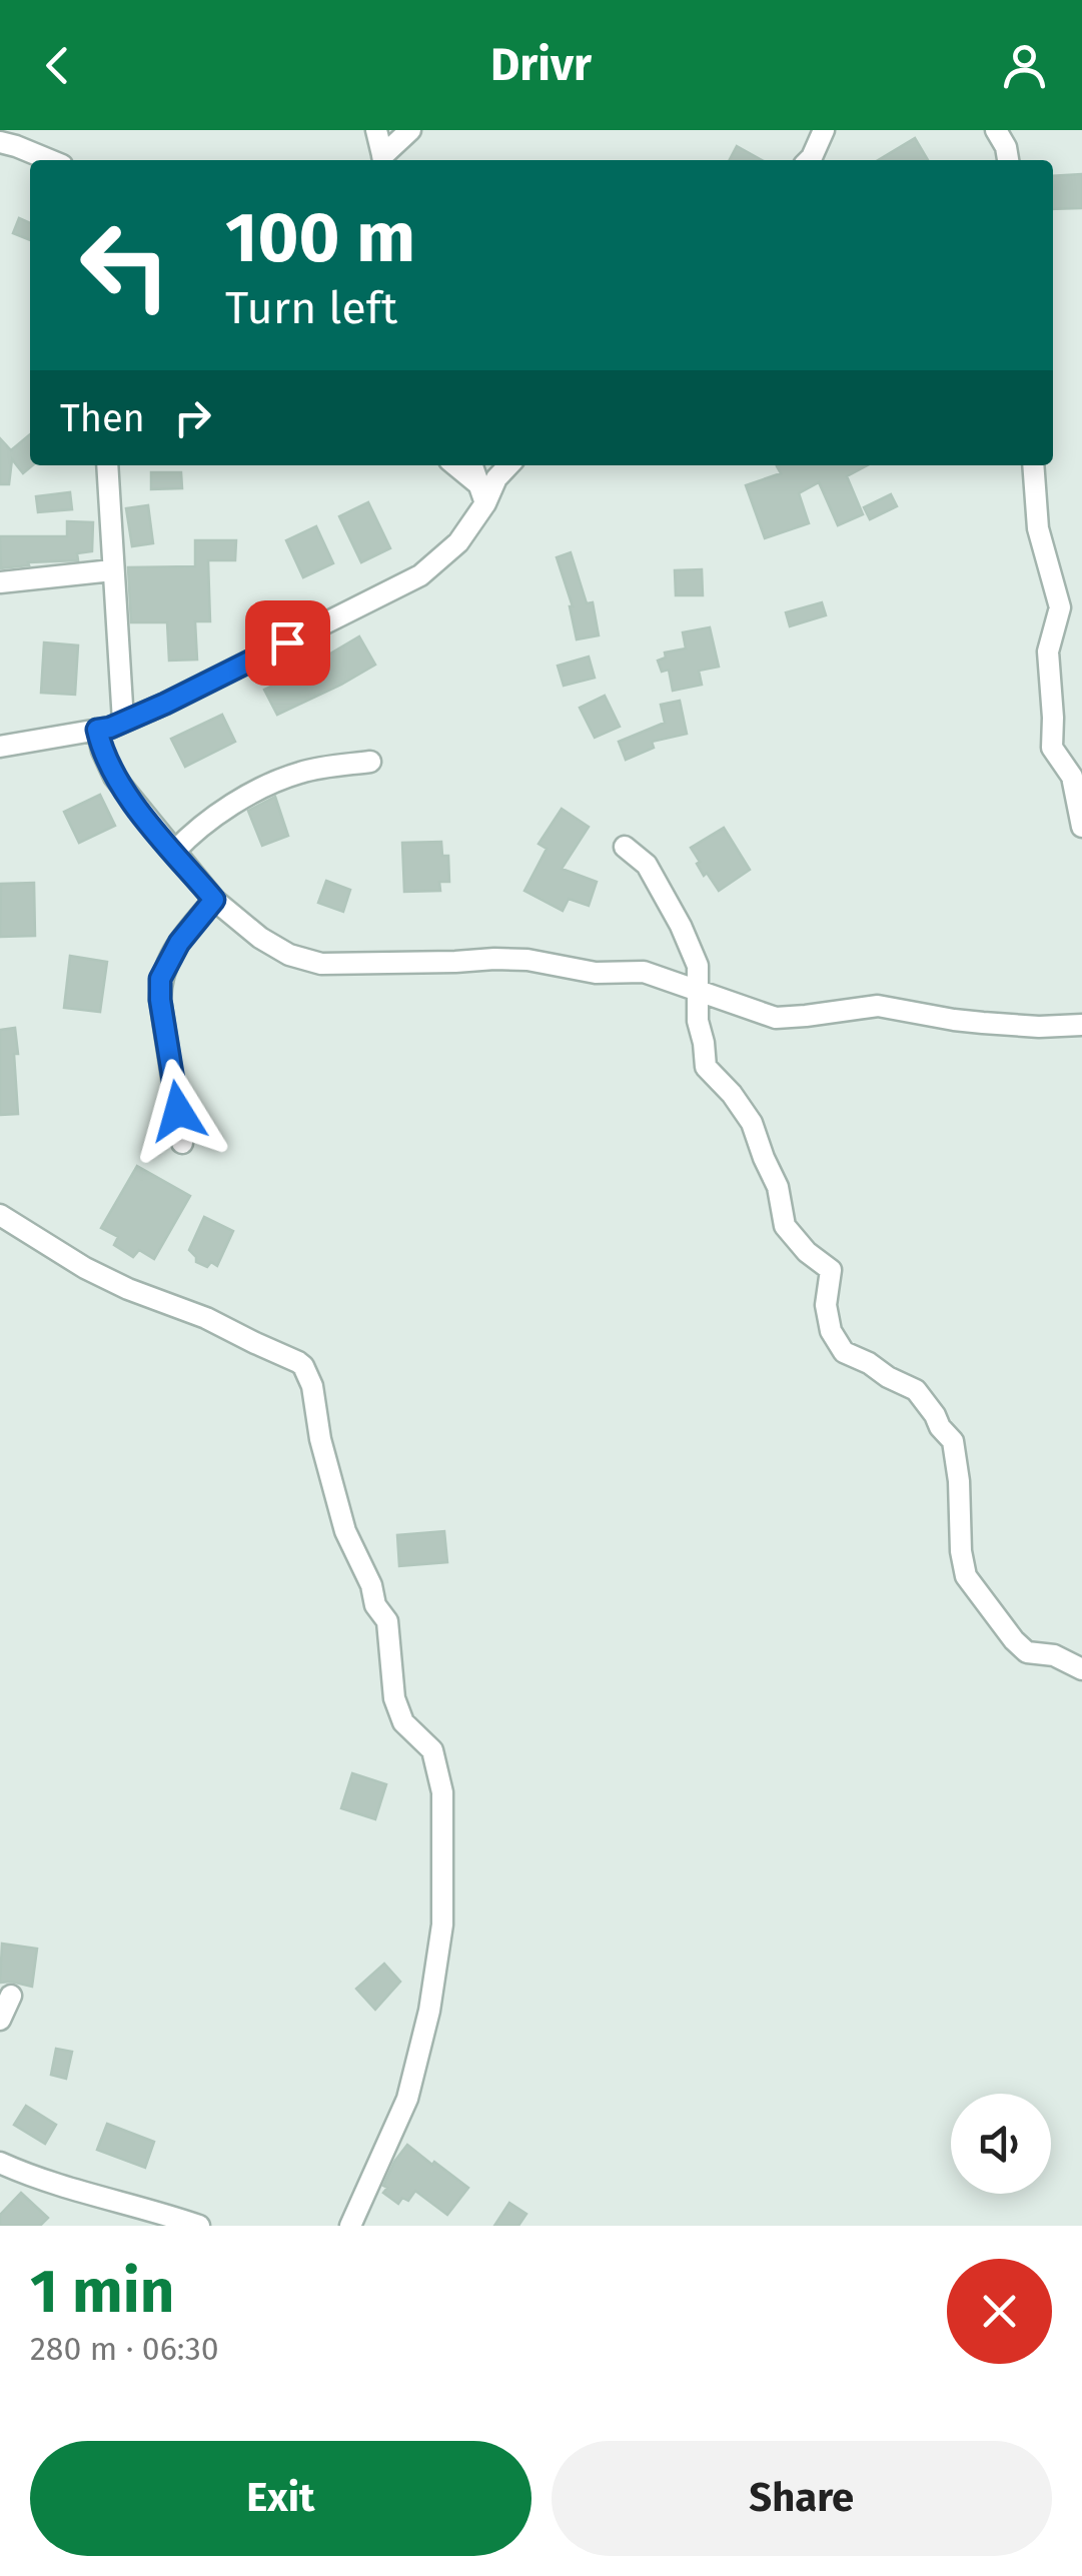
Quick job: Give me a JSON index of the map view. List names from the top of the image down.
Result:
{
  "page": {
    "header": "Drivr",
    "turn": ["100 m", "Turn left"],
    "then": "Then",
    "heading": ["1 min", "280 m · 06:30"],
    "buttons": ["Exit", "Share"]
  }
}
